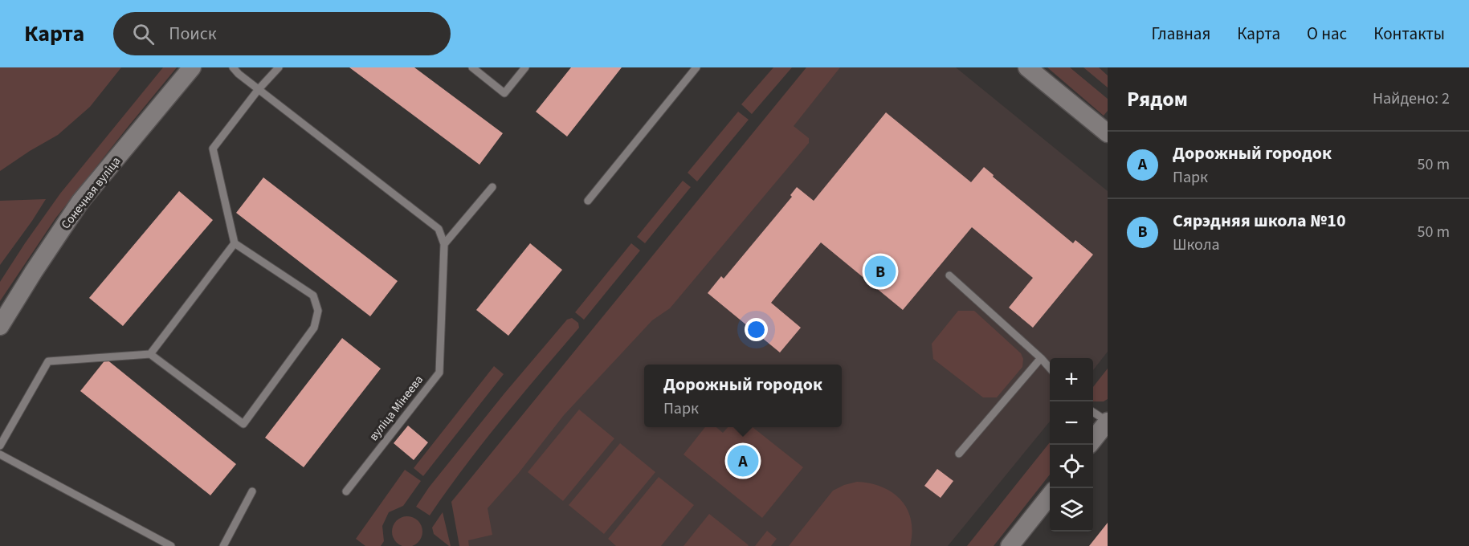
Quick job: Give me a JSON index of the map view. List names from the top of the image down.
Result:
{
  "streets": {
    "street": ["Сонечная вуліца"],
    "lane": ["вуліца Мінеева"]
  },
  "page": {
    "header": "Карта",
    "search": "Поиск",
    "nav": [
      "Главная",
      "Карта",
      "О нас",
      "Контакты"
    ],
    "heading": ["Рядом", "Найдено: 2"],
    "list": [
      {
        "mark": "A",
        "name": "Дорожный городок",
        "note": "Парк",
        "value": "50 m"
      },
      {
        "mark": "B",
        "name": "Сярэдняя школа №10",
        "note": "Школа",
        "value": "50 m"
      }
    ],
    "pins": ["B", "A"],
    "map_buttons": ["+", "−"],
    "popup": ["Дорожный городок", "Парк"]
  }
}
